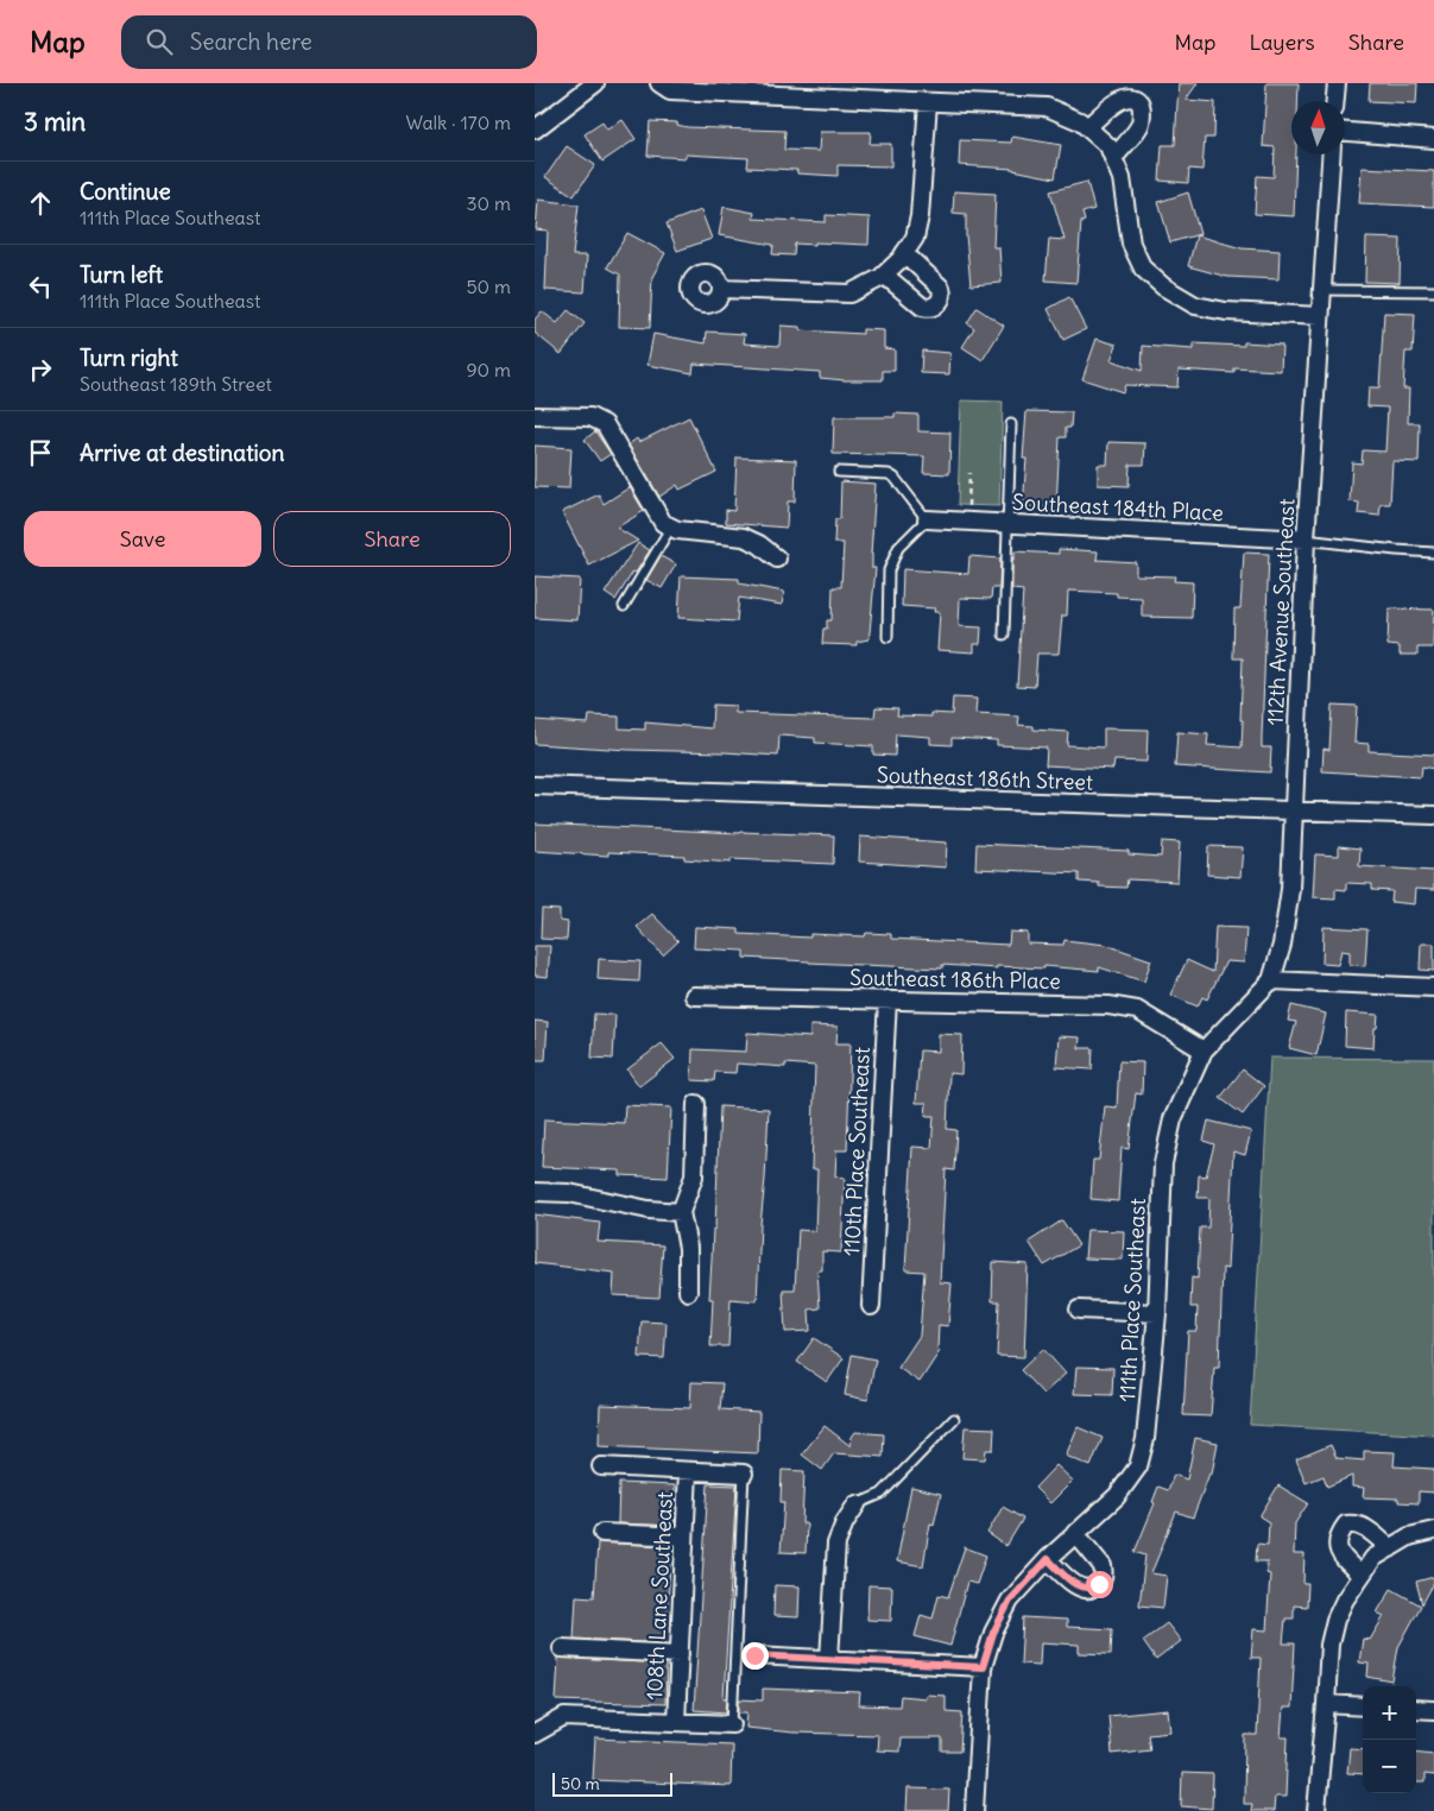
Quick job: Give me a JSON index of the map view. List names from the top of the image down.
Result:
{
  "streets": {
    "street": [
      "Southeast 184th Place",
      "112th Avenue Southeast",
      "Southeast 186th Street",
      "Southeast 186th Place",
      "110th Place Southeast",
      "111th Place Southeast",
      "108th Lane Southeast"
    ]
  },
  "crossings": [
    ["Southeast 184th Place", "112th Avenue Southeast"],
    ["112th Avenue Southeast", "Southeast 186th Street"],
    ["112th Avenue Southeast", "Southeast 186th Place"],
    ["112th Avenue Southeast", "111th Place Southeast"],
    ["Southeast 186th Place", "110th Place Southeast"],
    ["Southeast 186th Place", "111th Place Southeast"]
  ],
  "scale_bar": "50 m",
  "north": "top",
  "page": {
    "header": "Map",
    "search": "Search here",
    "nav": ["Map", "Layers", "Share"],
    "heading": ["3 min", "Walk · 170 m"],
    "list": [
      ["Continue", "111th Place Southeast", "30 m"],
      ["Turn left", "111th Place Southeast", "50 m"],
      ["Turn right", "Southeast 189th Street", "90 m"],
      "Arrive at destination"
    ],
    "buttons": ["Save", "Share"],
    "map_buttons": ["+", "−"],
    "scale": "50 m"
  }
}
